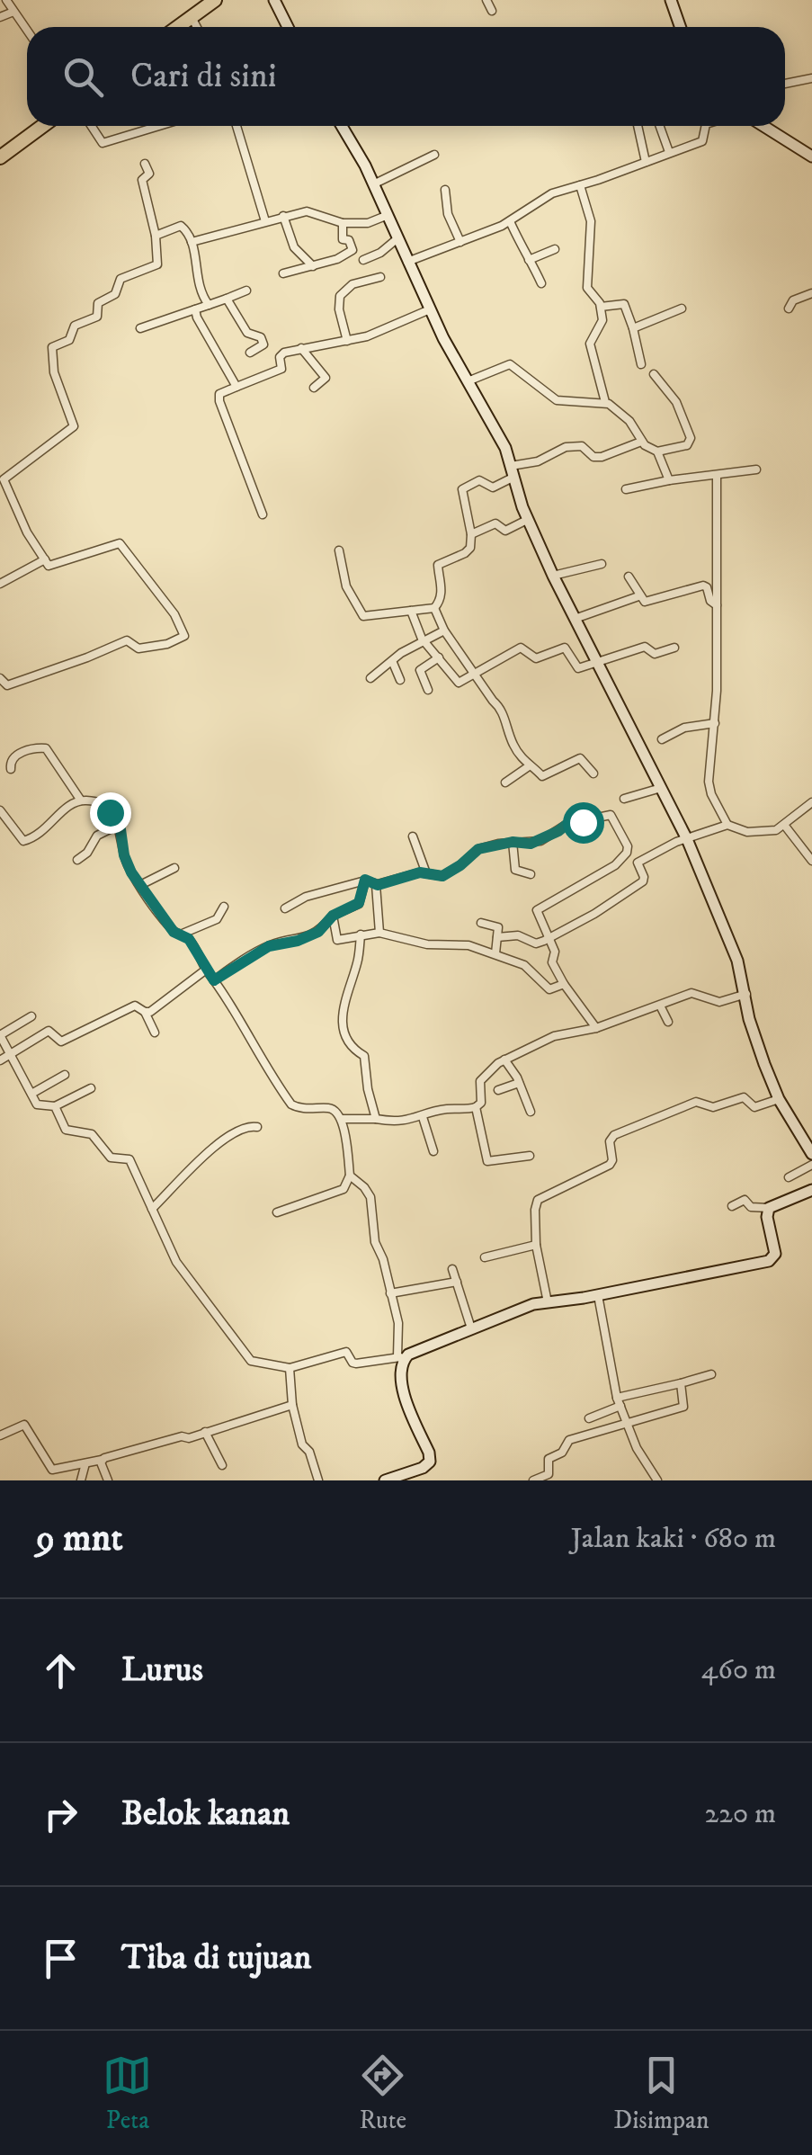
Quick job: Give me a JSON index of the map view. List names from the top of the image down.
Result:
{
  "page": {
    "search": "Cari di sini",
    "heading": ["9 mnt", "Jalan kaki · 680 m"],
    "list": [
      ["Lurus", "460 m"],
      ["Belok kanan", "220 m"],
      "Tiba di tujuan"
    ],
    "nav": ["Peta", "Rute", "Disimpan"]
  }
}
